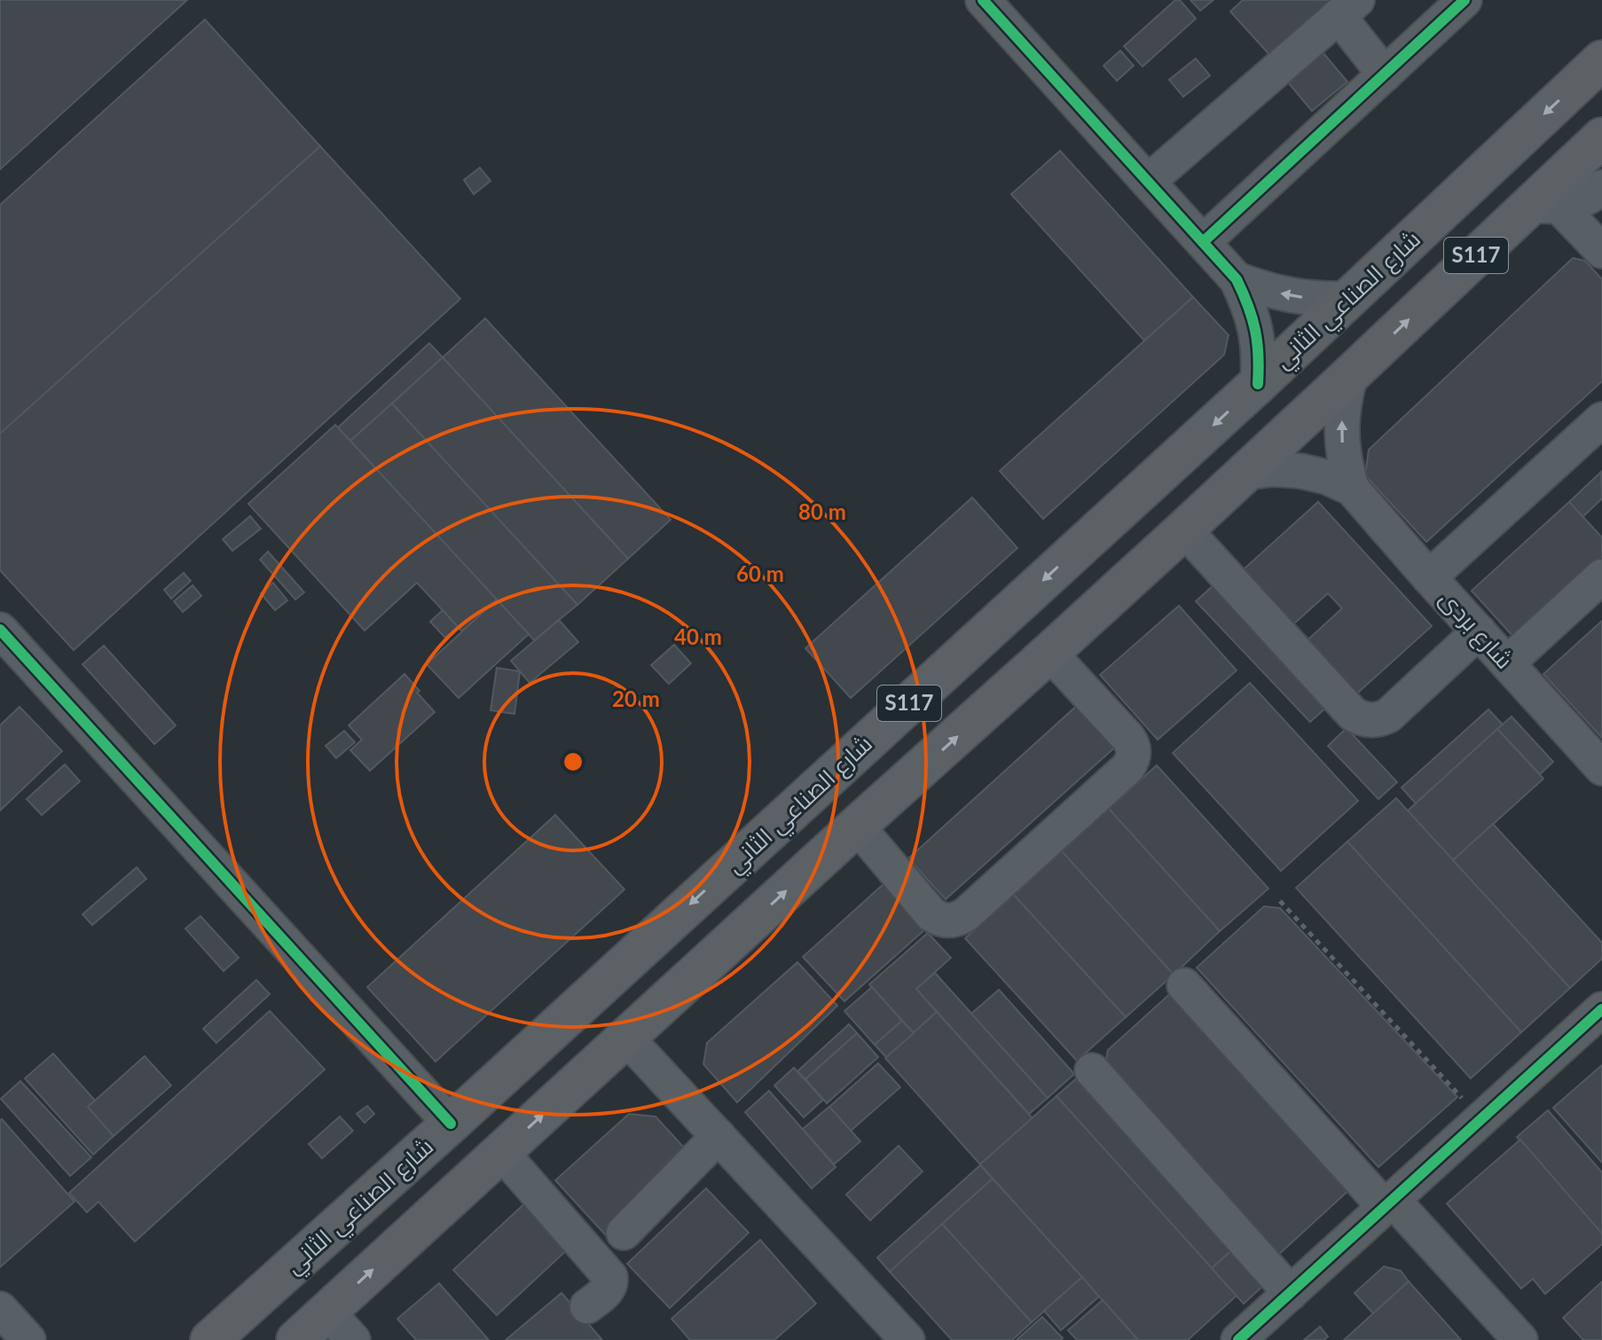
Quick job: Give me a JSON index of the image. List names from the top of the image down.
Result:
{
  "streets": {
    "main road": ["S117", "شارع الصناعي الثاني"],
    "street": ["شارع بردى"]
  },
  "crossings": [
    ["S117", "شارع بردى"]
  ],
  "rings": [
    "80 m",
    "60 m",
    "40 m",
    "20 m"
  ]
}
